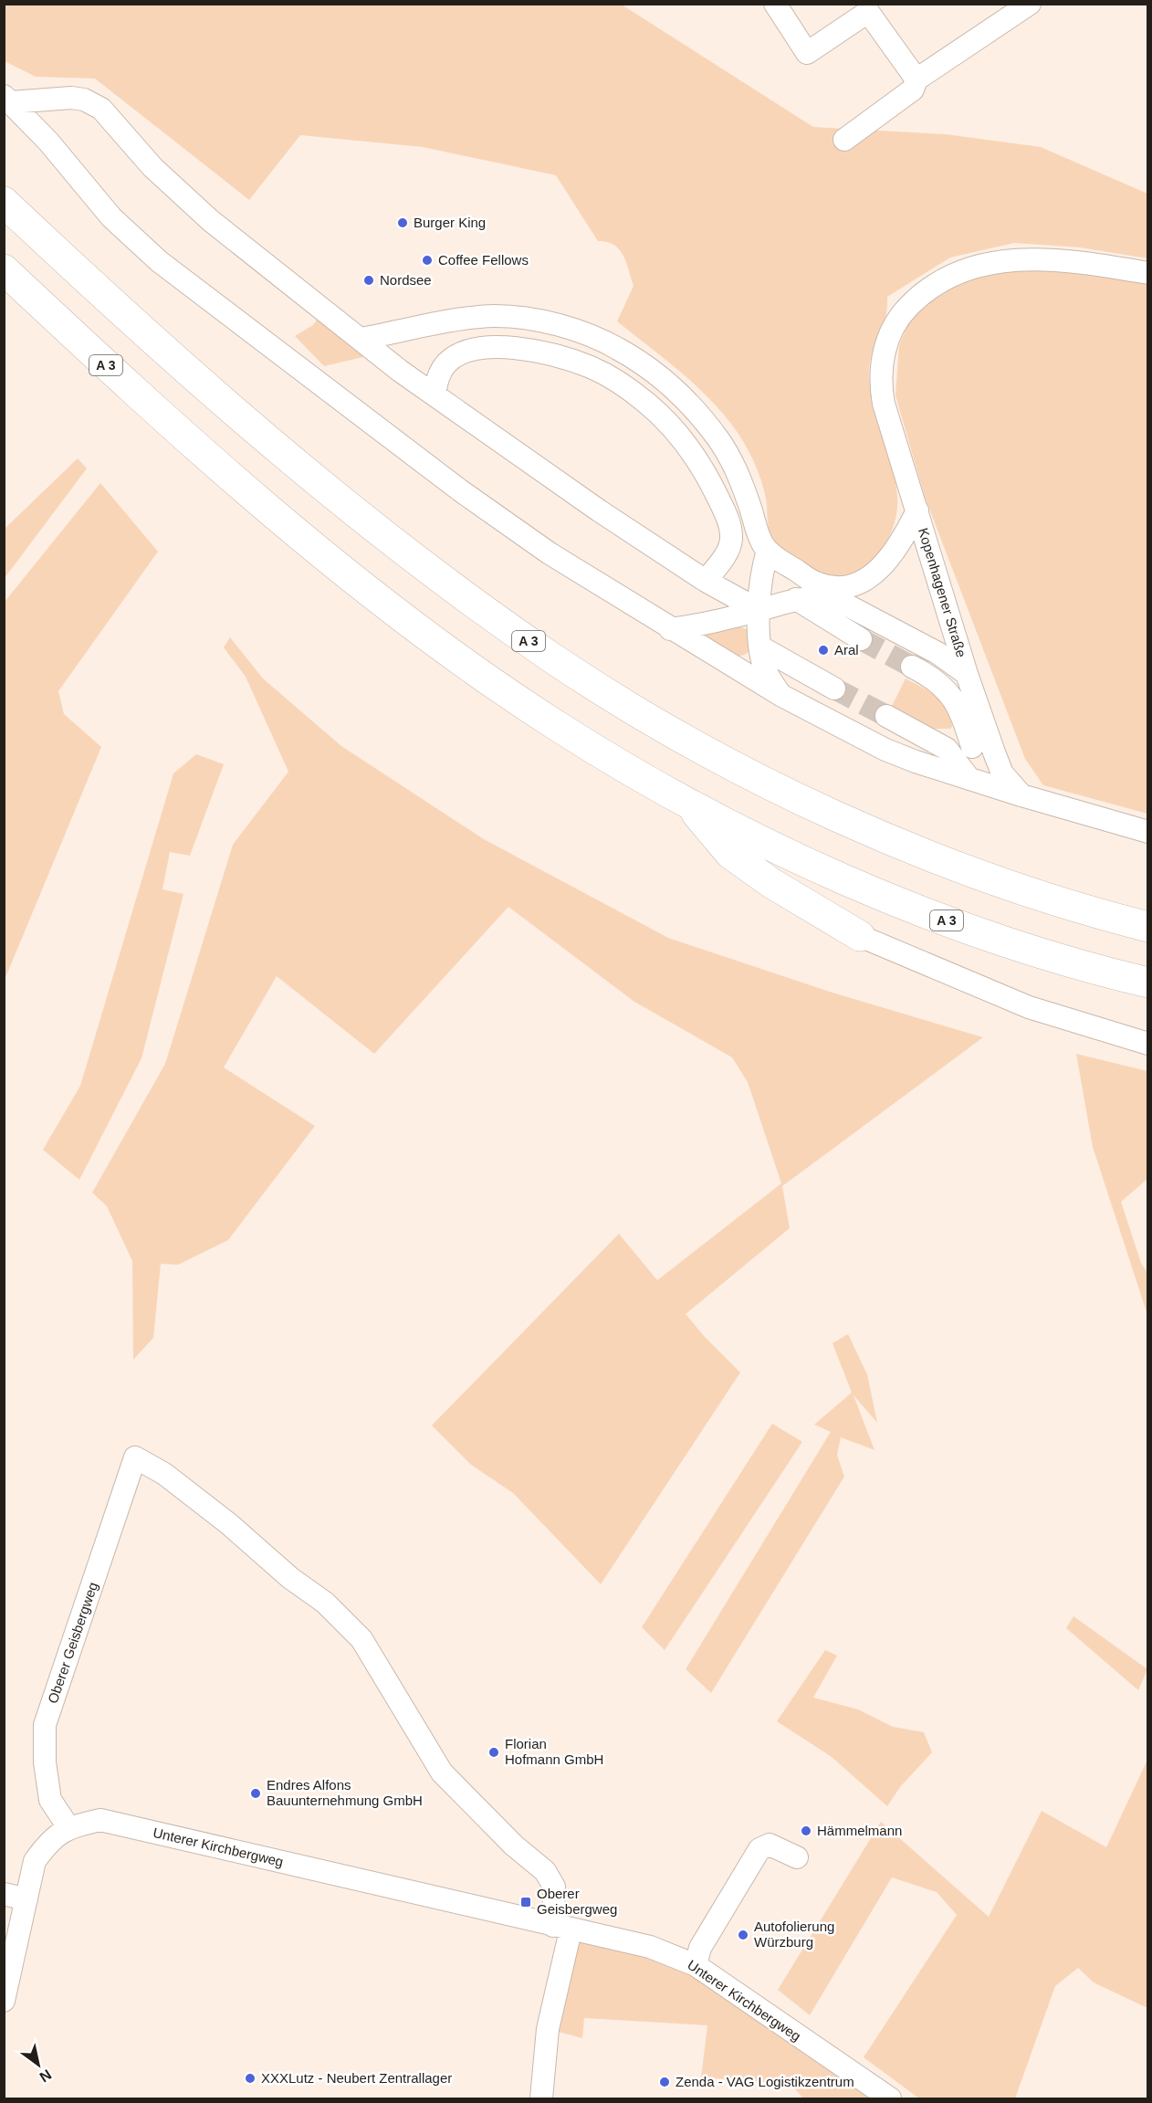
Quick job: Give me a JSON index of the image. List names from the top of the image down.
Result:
{
  "streets": {
    "highway": ["A 3"],
    "street": ["Kopenhagener Straße", "Oberer Geisbergweg", "Unterer Kirchbergweg"]
  },
  "crossings": [
    ["Oberer Geisbergweg", "Unterer Kirchbergweg"]
  ],
  "places": {
    "other": [
      "Burger King",
      "Coffee Fellows",
      "Nordsee",
      "Aral",
      "Florian Hofmann GmbH",
      "Endres Alfons Bauunternehmung GmbH",
      "Hämmelmann",
      "Autofolierung Würzburg",
      "XXXLutz - Neubert Zentrallager",
      "Zenda - VAG Logistikzentrum"
    ],
    "transit": ["Oberer Geisbergweg"]
  },
  "north": "bottom right"
}
